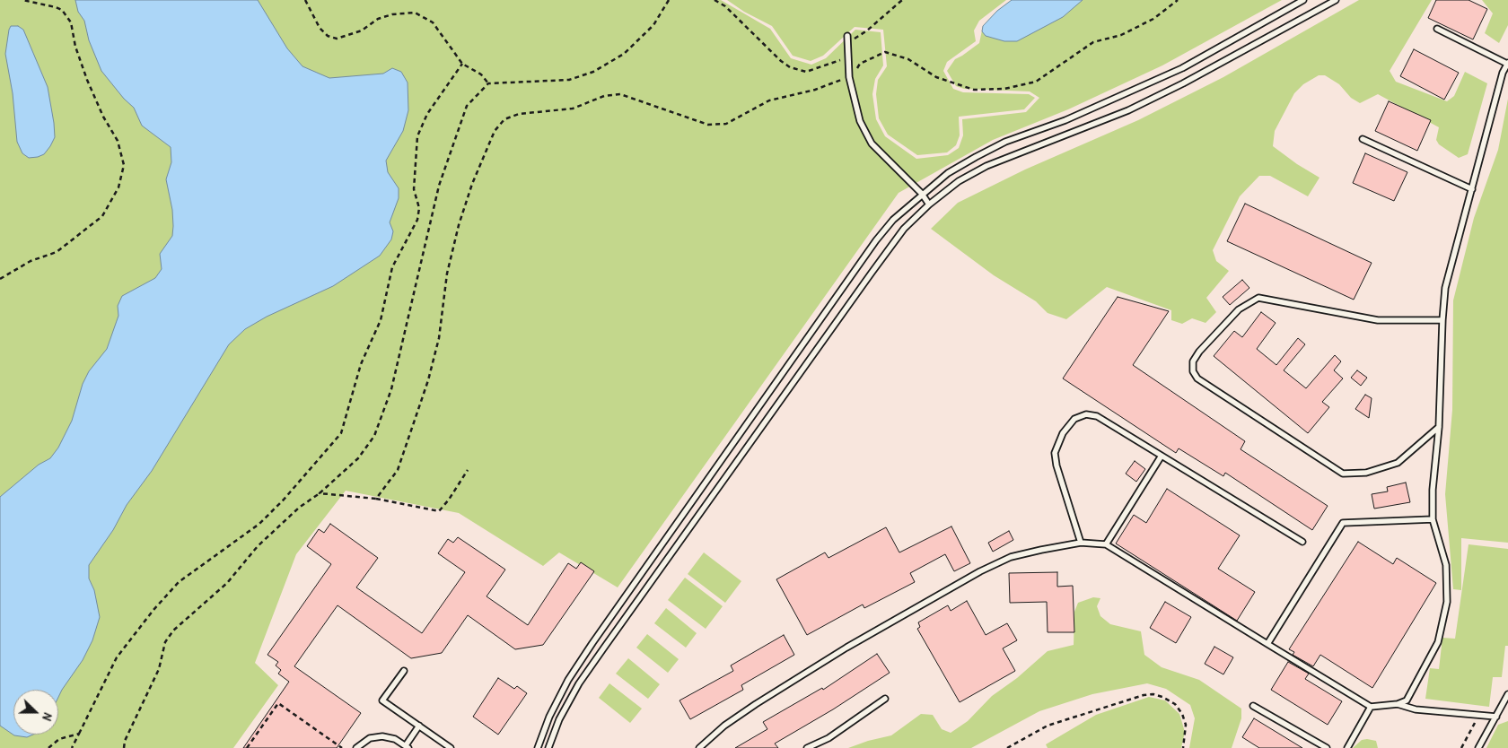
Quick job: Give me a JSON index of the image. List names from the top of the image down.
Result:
{
  "north": "right"
}
